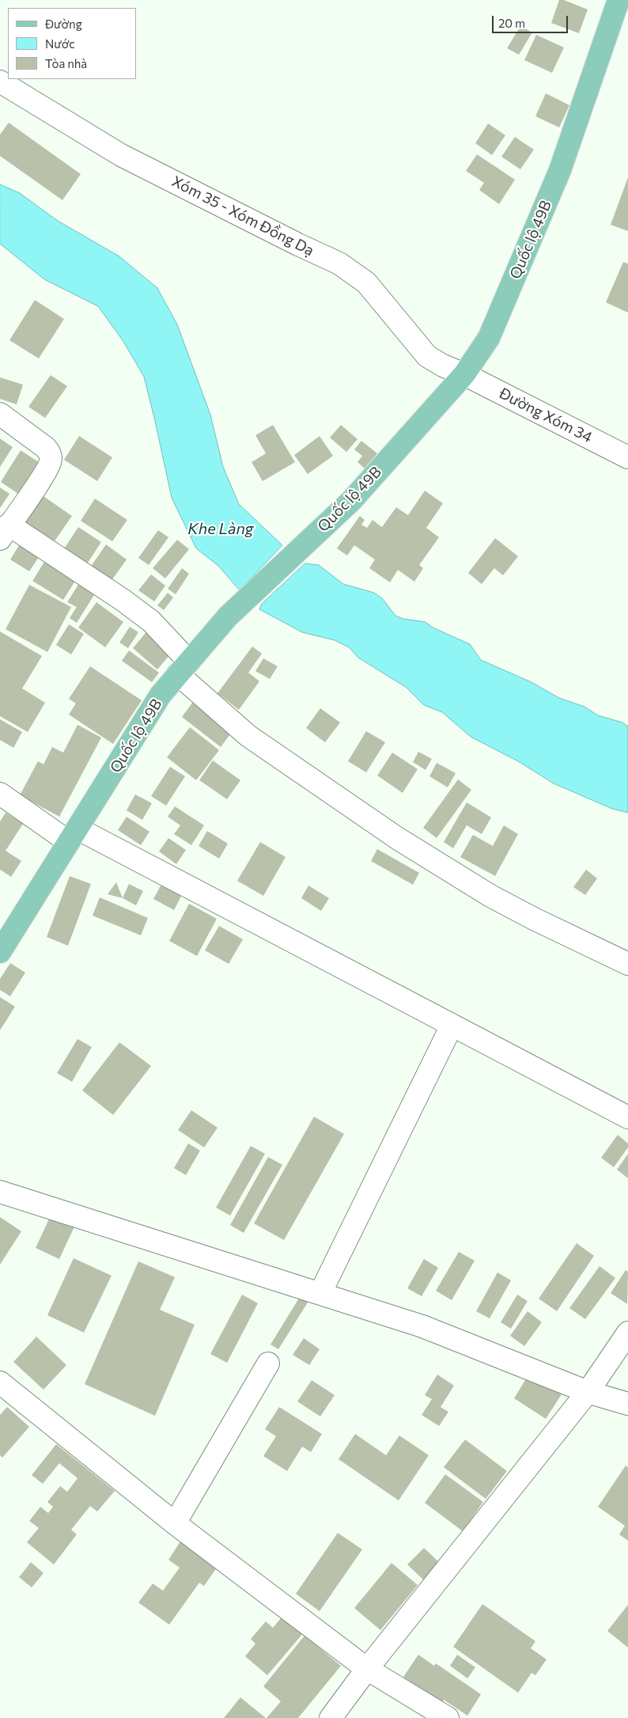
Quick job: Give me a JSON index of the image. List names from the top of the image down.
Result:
{
  "streets": {
    "main road": ["Quốc lộ 49B"],
    "street": ["Xóm 35 - Xóm Đồng Dạ", "Đường Xóm 34"]
  },
  "crossings": [
    ["Xóm 35 - Xóm Đồng Dạ", "Quốc lộ 49B"],
    ["Xóm 35 - Xóm Đồng Dạ", "Đường Xóm 34"],
    ["Quốc lộ 49B", "Đường Xóm 34"]
  ],
  "water": ["Khe Làng"],
  "legend": ["Đường", "Nước", "Tòa nhà"],
  "scale_bar": "20 m"
}
